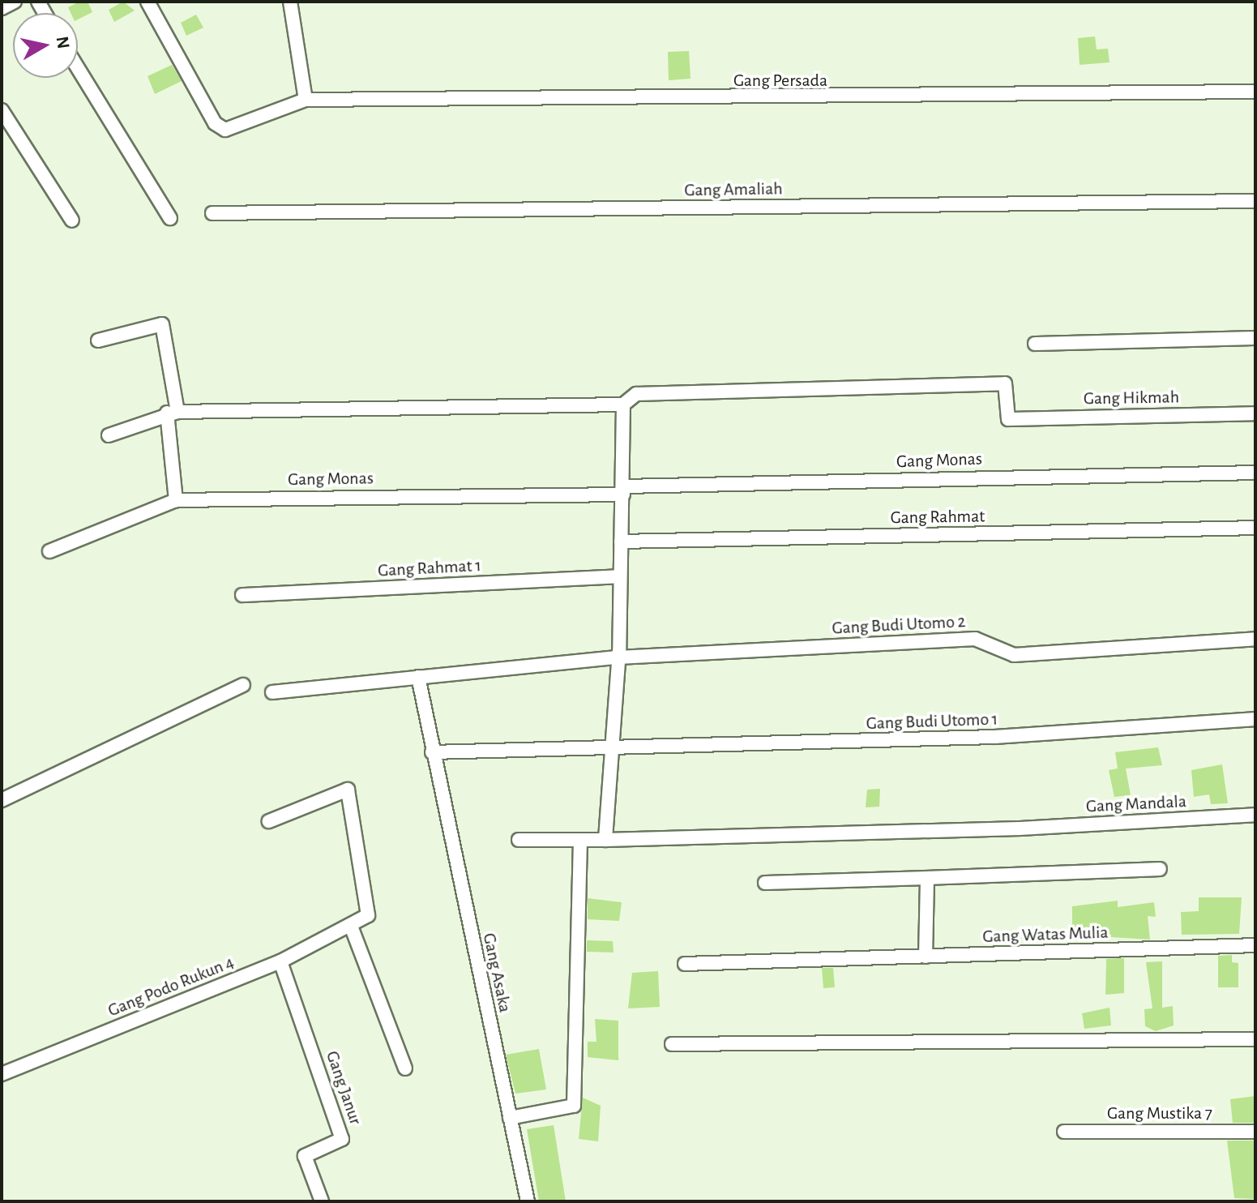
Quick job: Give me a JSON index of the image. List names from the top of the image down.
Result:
{
  "streets": {
    "street": [
      "Gang Persada",
      "Gang Amaliah",
      "Gang Hikmah",
      "Gang Monas",
      "Gang Rahmat",
      "Gang Rahmat 1",
      "Gang Budi Utomo 2",
      "Gang Budi Utomo 1",
      "Gang Mandala",
      "Gang Watas Mulia",
      "Gang Asaka",
      "Gang Podo Rukun 4",
      "Gang Janur",
      "Gang Mustika 7"
    ]
  },
  "crossings": [
    ["Gang Budi Utomo 2", "Gang Asaka"],
    ["Gang Budi Utomo 1", "Gang Asaka"],
    ["Gang Podo Rukun 4", "Gang Janur"]
  ],
  "north": "right"
}
